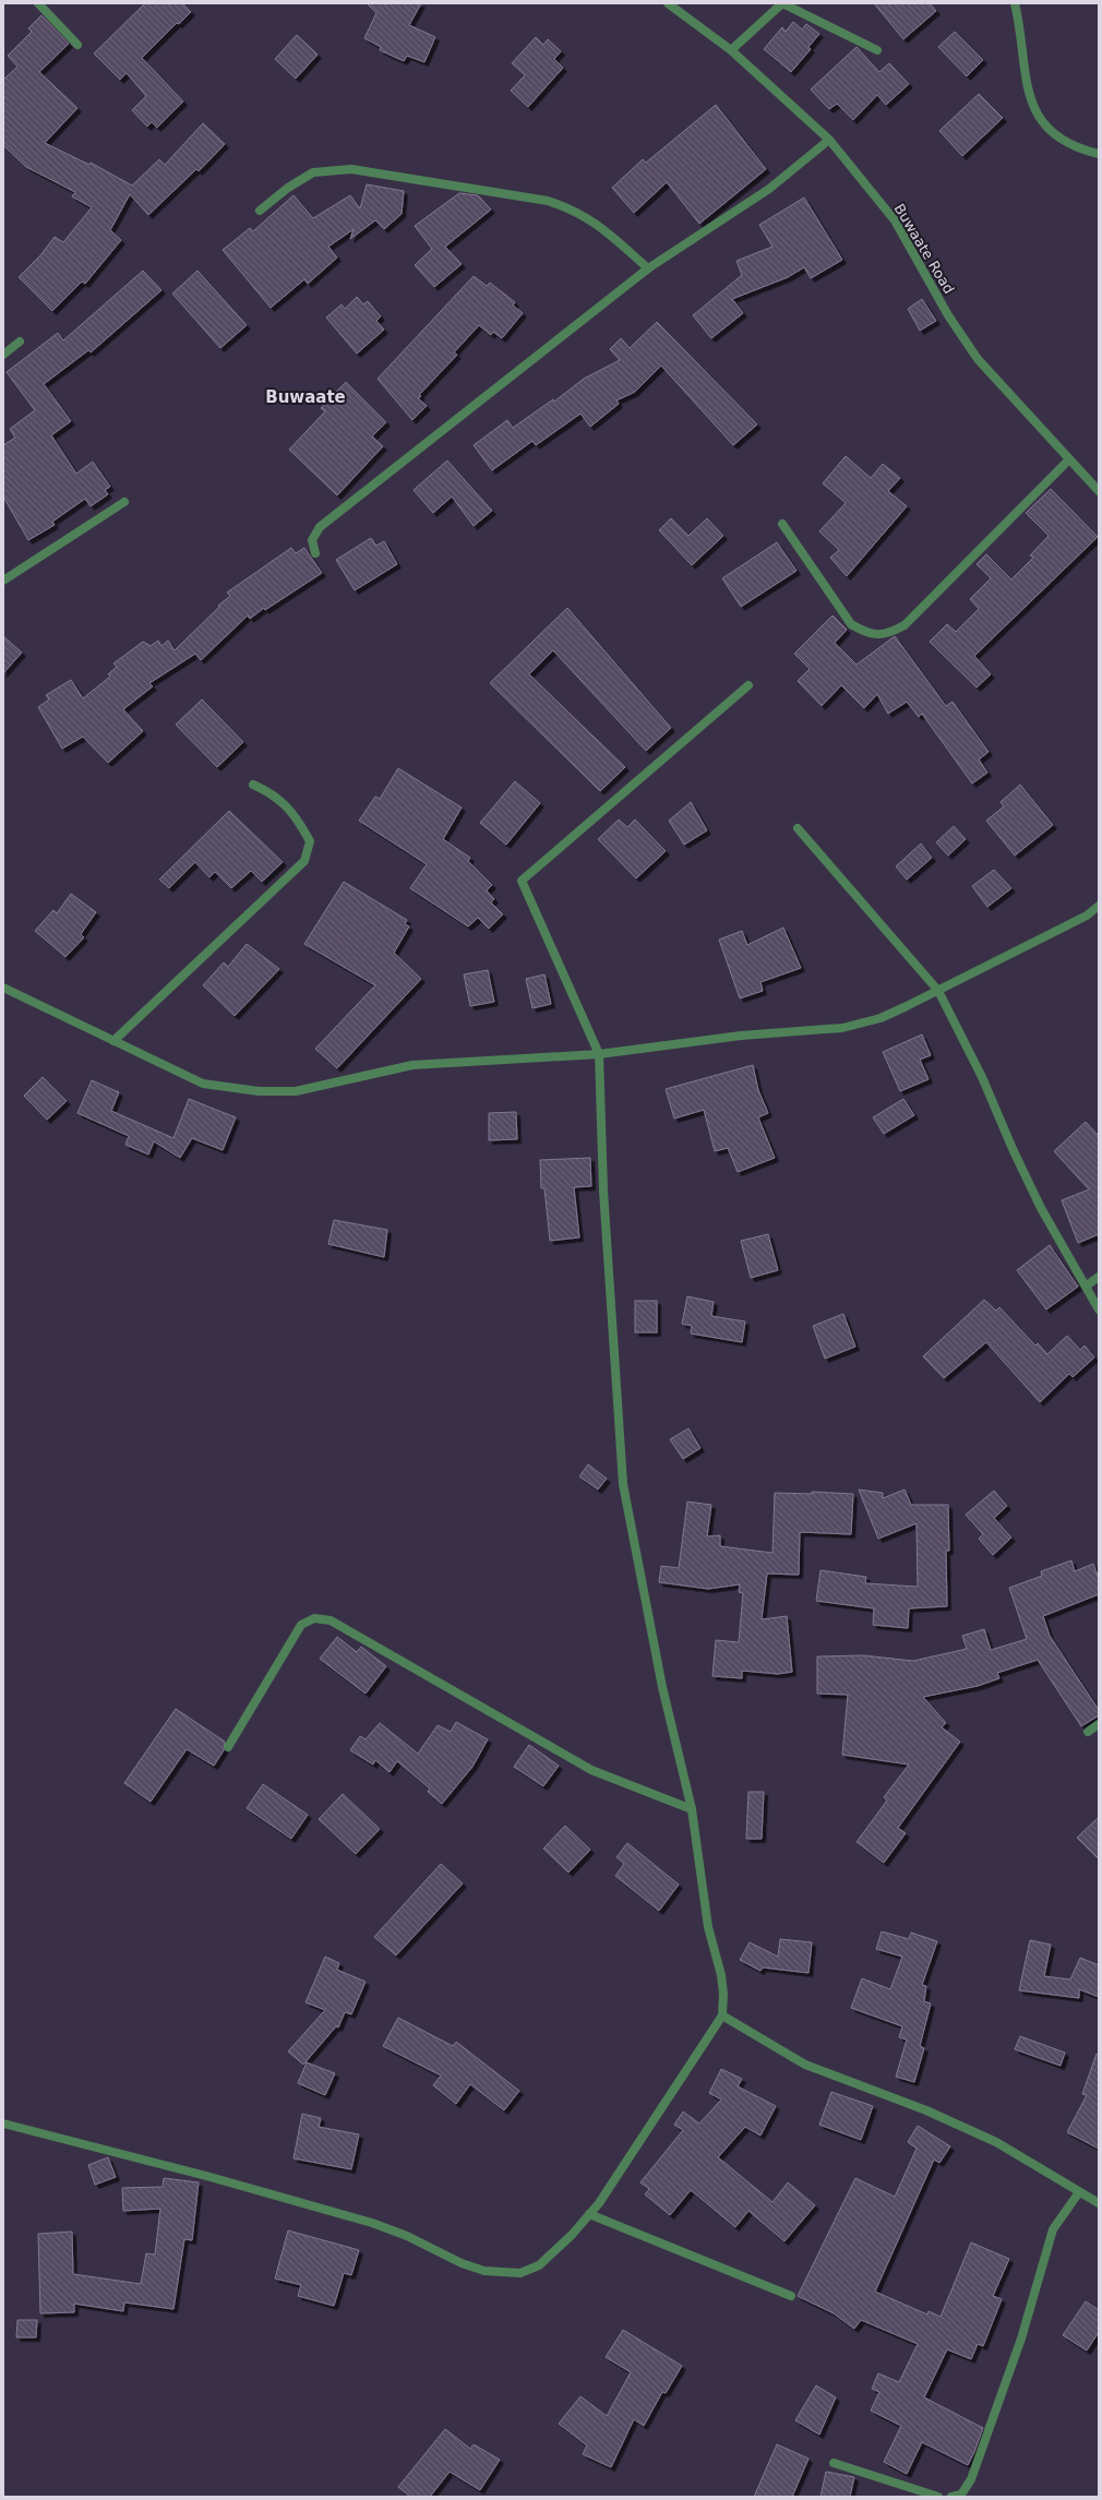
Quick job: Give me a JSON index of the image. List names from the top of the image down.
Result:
{
  "streets": {
    "street": ["Buwaate Road"]
  },
  "districts": ["Buwaate"]
}
